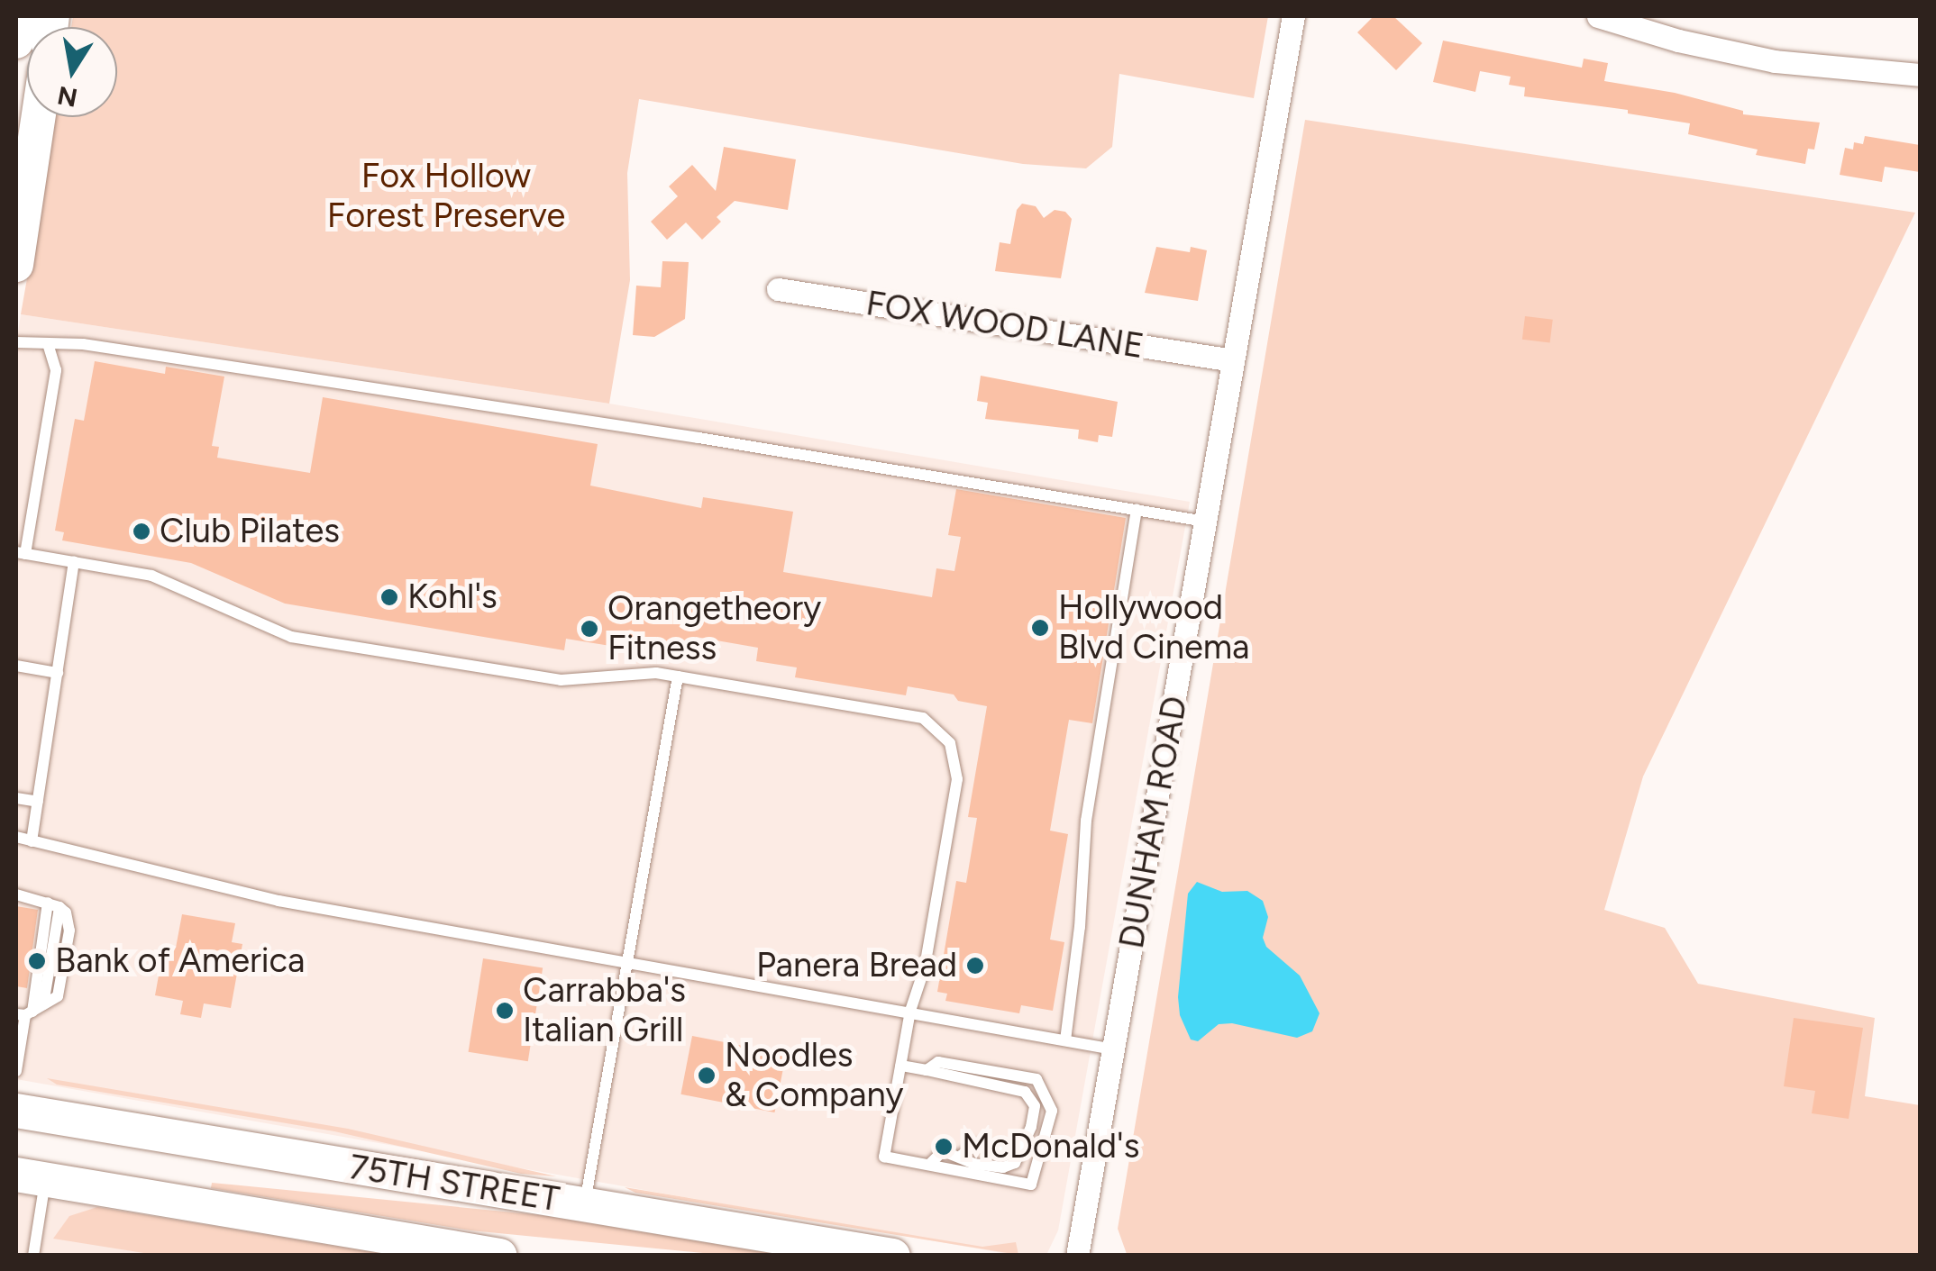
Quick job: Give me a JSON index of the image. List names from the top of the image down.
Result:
{
  "streets": {
    "main road": ["75TH STREET"],
    "street": ["FOX WOOD LANE", "DUNHAM ROAD"]
  },
  "crossings": [
    ["FOX WOOD LANE", "DUNHAM ROAD"]
  ],
  "parks": ["Fox Hollow Forest Preserve"],
  "places": [
    "Club Pilates",
    "Kohl's",
    "Hollywood Blvd Cinema",
    "Orangetheory Fitness",
    "Bank of America",
    "Panera Bread",
    "Carrabba's Italian Grill",
    "Noodles & Company",
    "McDonald's"
  ],
  "north": "bottom"
}
